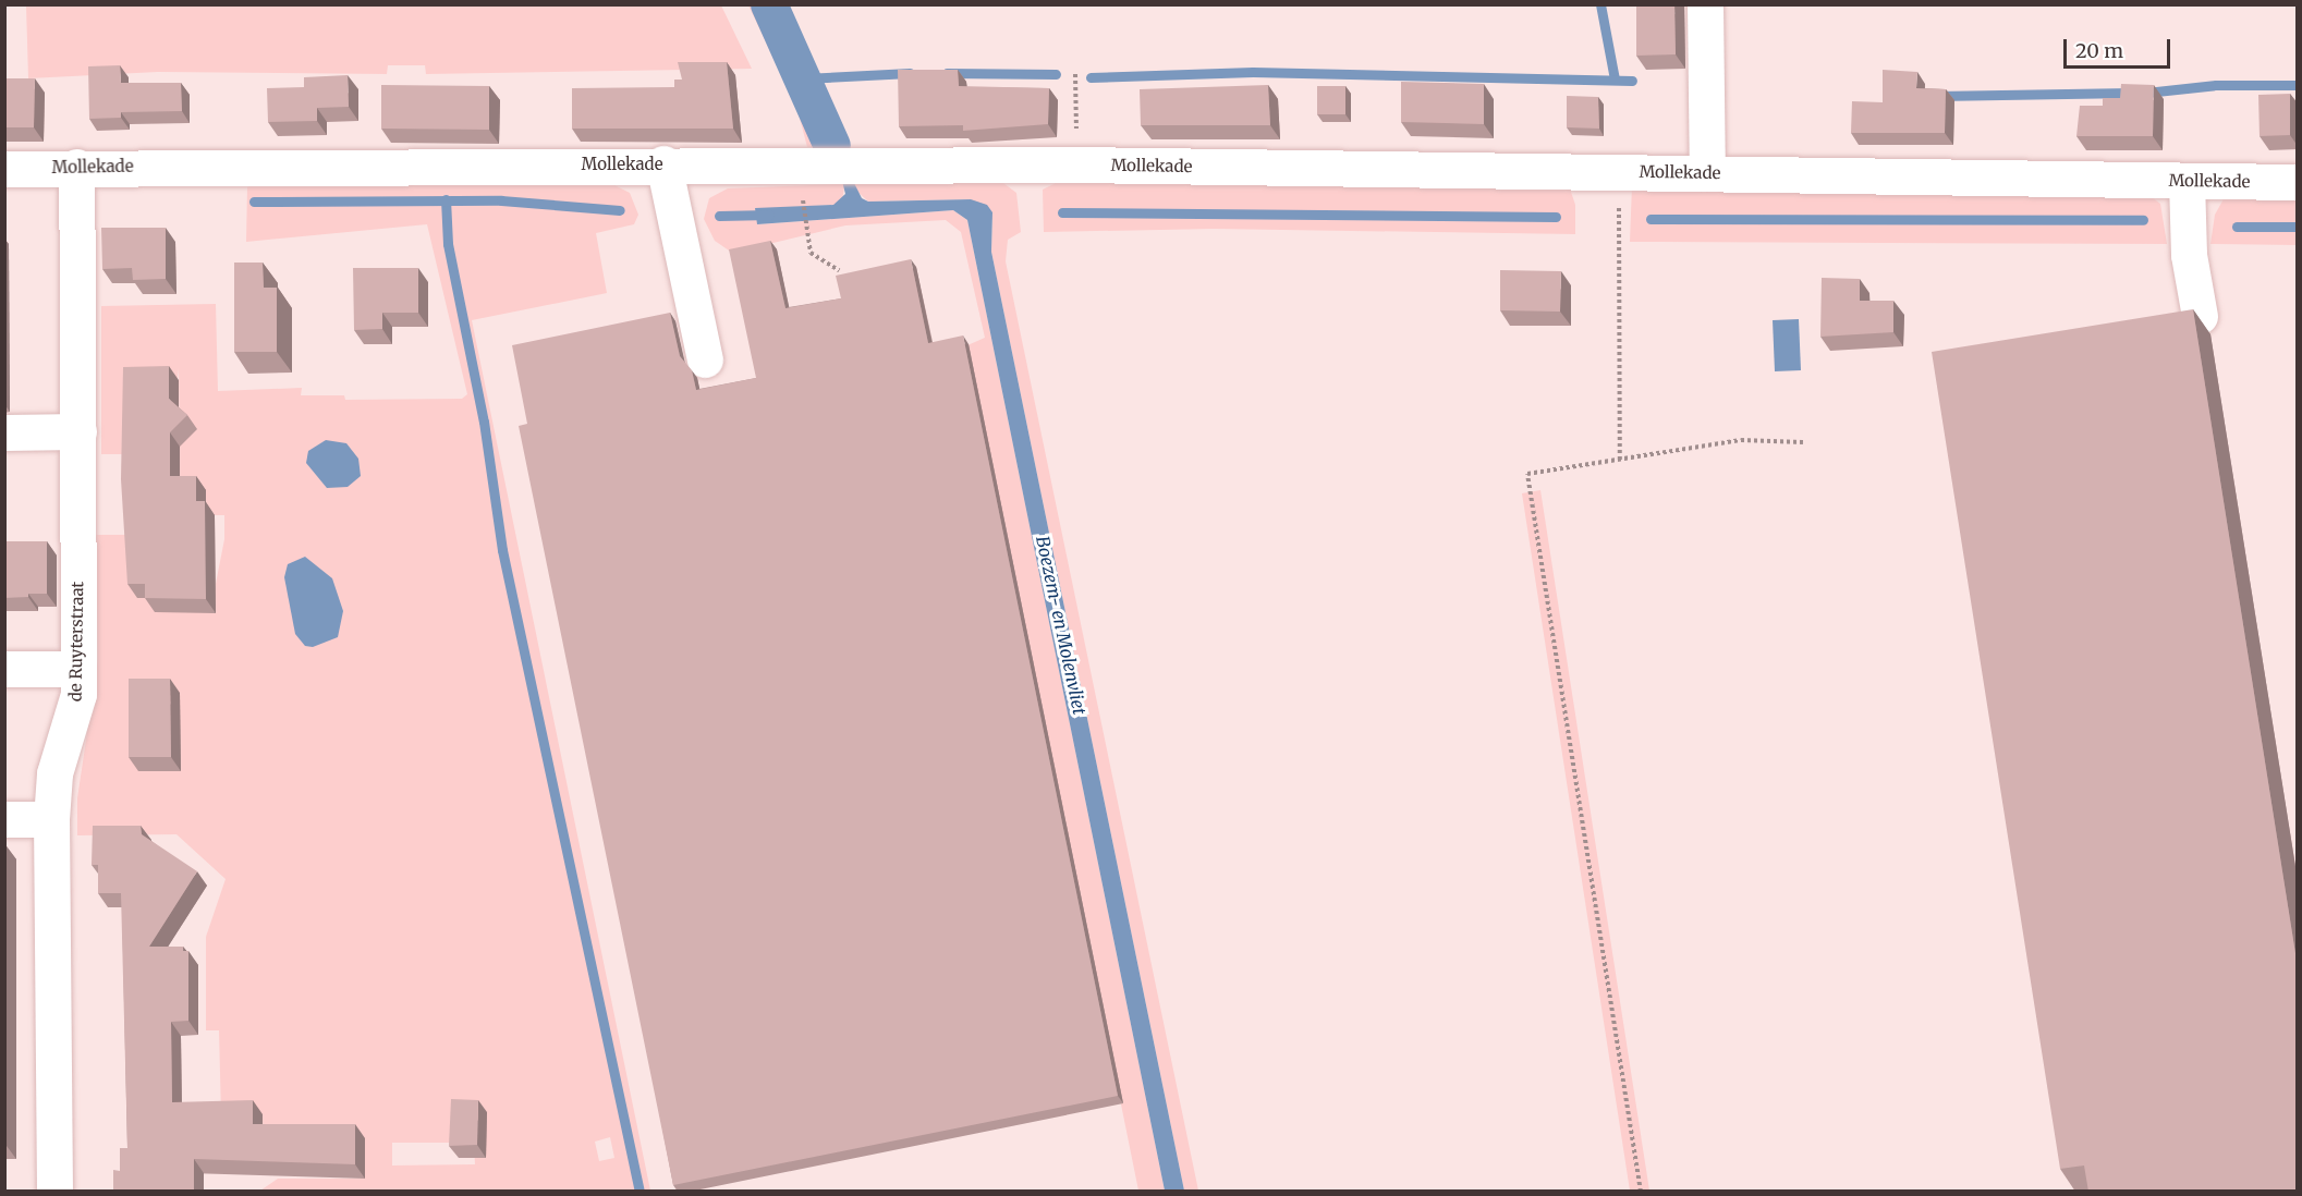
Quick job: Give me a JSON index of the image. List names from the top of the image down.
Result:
{
  "streets": {
    "street": ["Mollekade", "de Ruyterstraat"]
  },
  "crossings": [
    ["Mollekade", "de Ruyterstraat"]
  ],
  "water": ["Boezem- en Molenvliet"],
  "scale_bar": "20 m"
}
